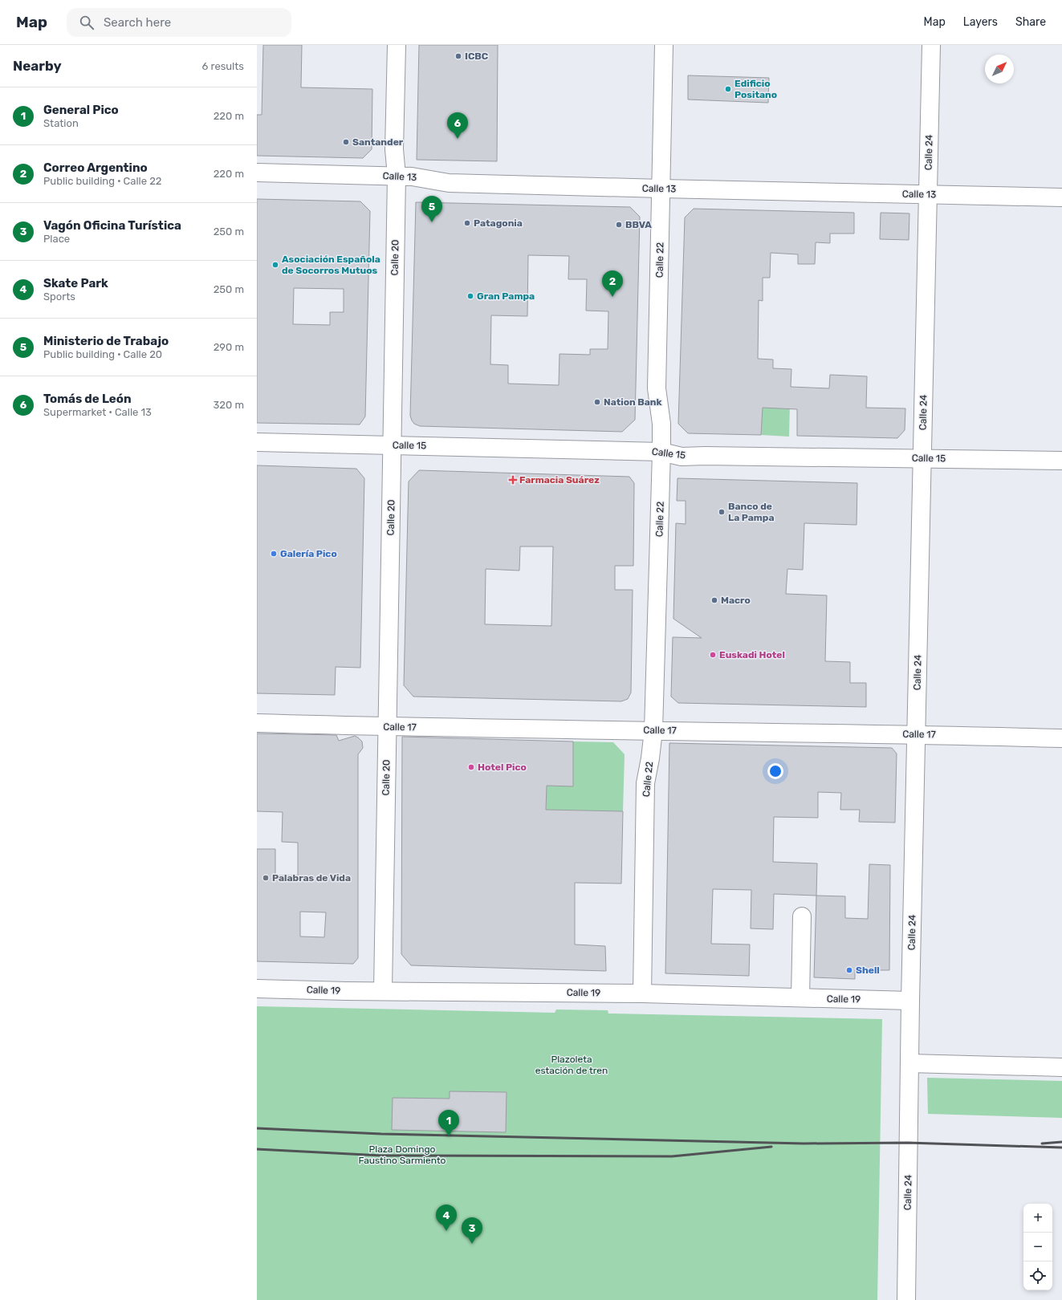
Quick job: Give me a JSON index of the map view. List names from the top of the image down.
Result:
{
  "streets": {
    "street": [
      "Calle 24",
      "Calle 13",
      "Calle 20",
      "Calle 22",
      "Calle 15",
      "Calle 17",
      "Calle 19"
    ]
  },
  "crossings": [
    ["Calle 24", "Calle 13"],
    ["Calle 24", "Calle 15"],
    ["Calle 24", "Calle 17"],
    ["Calle 24", "Calle 19"],
    ["Calle 13", "Calle 20"],
    ["Calle 13", "Calle 22"],
    ["Calle 20", "Calle 15"],
    ["Calle 20", "Calle 17"],
    ["Calle 20", "Calle 19"],
    ["Calle 22", "Calle 15"],
    ["Calle 22", "Calle 17"],
    ["Calle 22", "Calle 19"]
  ],
  "parks": ["Plazoleta estación de tren", "Plaza Domingo Faustino Sarmiento"],
  "places": {
    "other": [
      "ICBC",
      "Edificio Positano",
      "Santander",
      "Patagonia",
      "BBVA",
      "Asociación Española de Socorros Mutuos",
      "Gran Pampa",
      "Nation Bank",
      "Banco de La Pampa",
      "Galería Pico",
      "Macro",
      "Euskadi Hotel",
      "Hotel Pico",
      "Palabras de Vida",
      "Shell"
    ],
    "health": ["Farmacia Suárez"]
  },
  "north": "top right",
  "page": {
    "header": "Map",
    "search": "Search here",
    "nav": ["Map", "Layers", "Share"],
    "heading": ["Nearby", "6 results"],
    "list": [
      {
        "mark": "1",
        "name": "General Pico",
        "note": "Station",
        "value": "220 m"
      },
      {
        "mark": "2",
        "name": "Correo Argentino",
        "note": "Public building · Calle 22",
        "value": "220 m"
      },
      {
        "mark": "3",
        "name": "Vagón Oficina Turística",
        "note": "Place",
        "value": "250 m"
      },
      {
        "mark": "4",
        "name": "Skate Park",
        "note": "Sports",
        "value": "250 m"
      },
      {
        "mark": "5",
        "name": "Ministerio de Trabajo",
        "note": "Public building · Calle 20",
        "value": "290 m"
      },
      {
        "mark": "6",
        "name": "Tomás de León",
        "note": "Supermarket · Calle 13",
        "value": "320 m"
      }
    ],
    "pins": [
      "6",
      "5",
      "2",
      "1",
      "4",
      "3"
    ],
    "map_buttons": ["+", "−"]
  }
}
